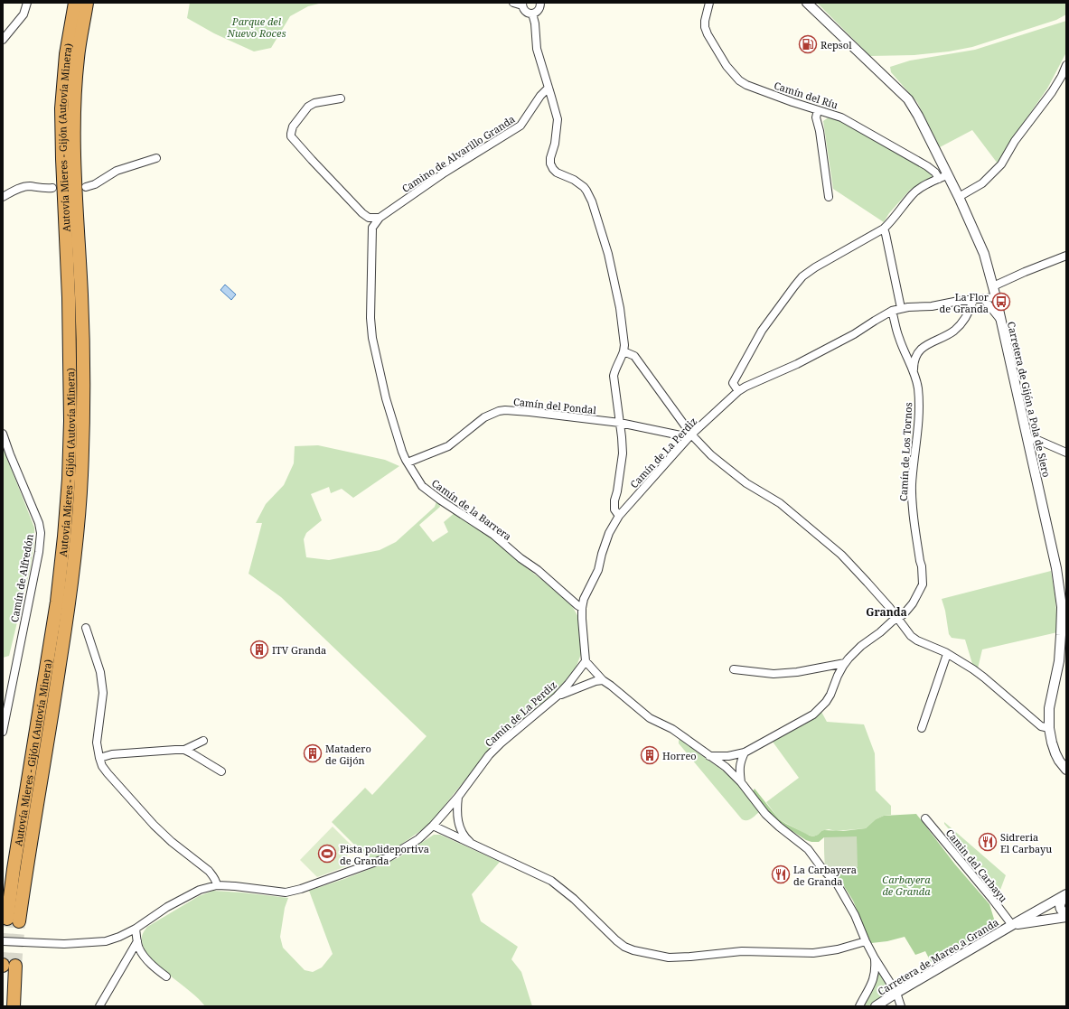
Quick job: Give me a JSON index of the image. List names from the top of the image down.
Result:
{
  "streets": {
    "highway": ["Autovía Mieres - Gijón (Autovía Minera)"],
    "street": [
      "Camín del Ríu",
      "Camino de Alvarillo Granda",
      "Carretera de Gijón a Pola de Siero",
      "Camín del Pondal",
      "Camín de Los Tornos",
      "Camín de La Perdiz",
      "Camín de la Barrera",
      "Camín de Alfredón",
      "Camin del Carbayu",
      "Carretera de Mareo a Granda"
    ]
  },
  "crossings": [
    ["Camín del Ríu", "Carretera de Gijón a Pola de Siero"],
    ["Carretera de Gijón a Pola de Siero", "Camín de La Perdiz"],
    ["Camín del Pondal", "Camín de La Perdiz"],
    ["Camín del Pondal", "Camín de la Barrera"],
    ["Camín de Los Tornos", "Camín de La Perdiz"],
    ["Camín de La Perdiz", "Camín de la Barrera"],
    ["Camin del Carbayu", "Carretera de Mareo a Granda"]
  ],
  "districts": ["Granda"],
  "parks": ["Parque del Nuevo Roces", "Carbayera de Granda"],
  "places": {
    "fuel station": ["Repsol"],
    "bus stop": ["La Flor de Granda"],
    "building": ["ITV Granda", "Matadero de Gijón", "Horreo"],
    "restaurant": ["Sidreria El Carbayu", "La Carbayera de Granda"],
    "sports": ["Pista polideportiva de Granda"]
  }
}
